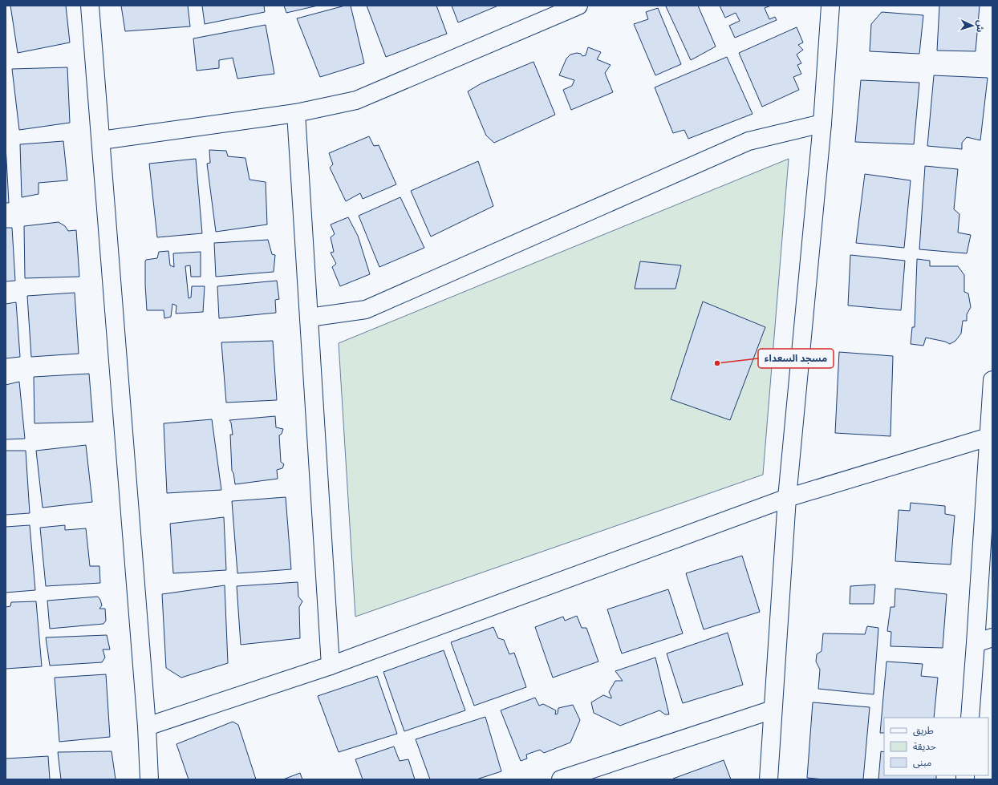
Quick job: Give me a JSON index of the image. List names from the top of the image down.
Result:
{
  "places": ["مسجد السعداء"],
  "legend": ["طريق", "حديقة", "مبنى"],
  "north": "right"
}
